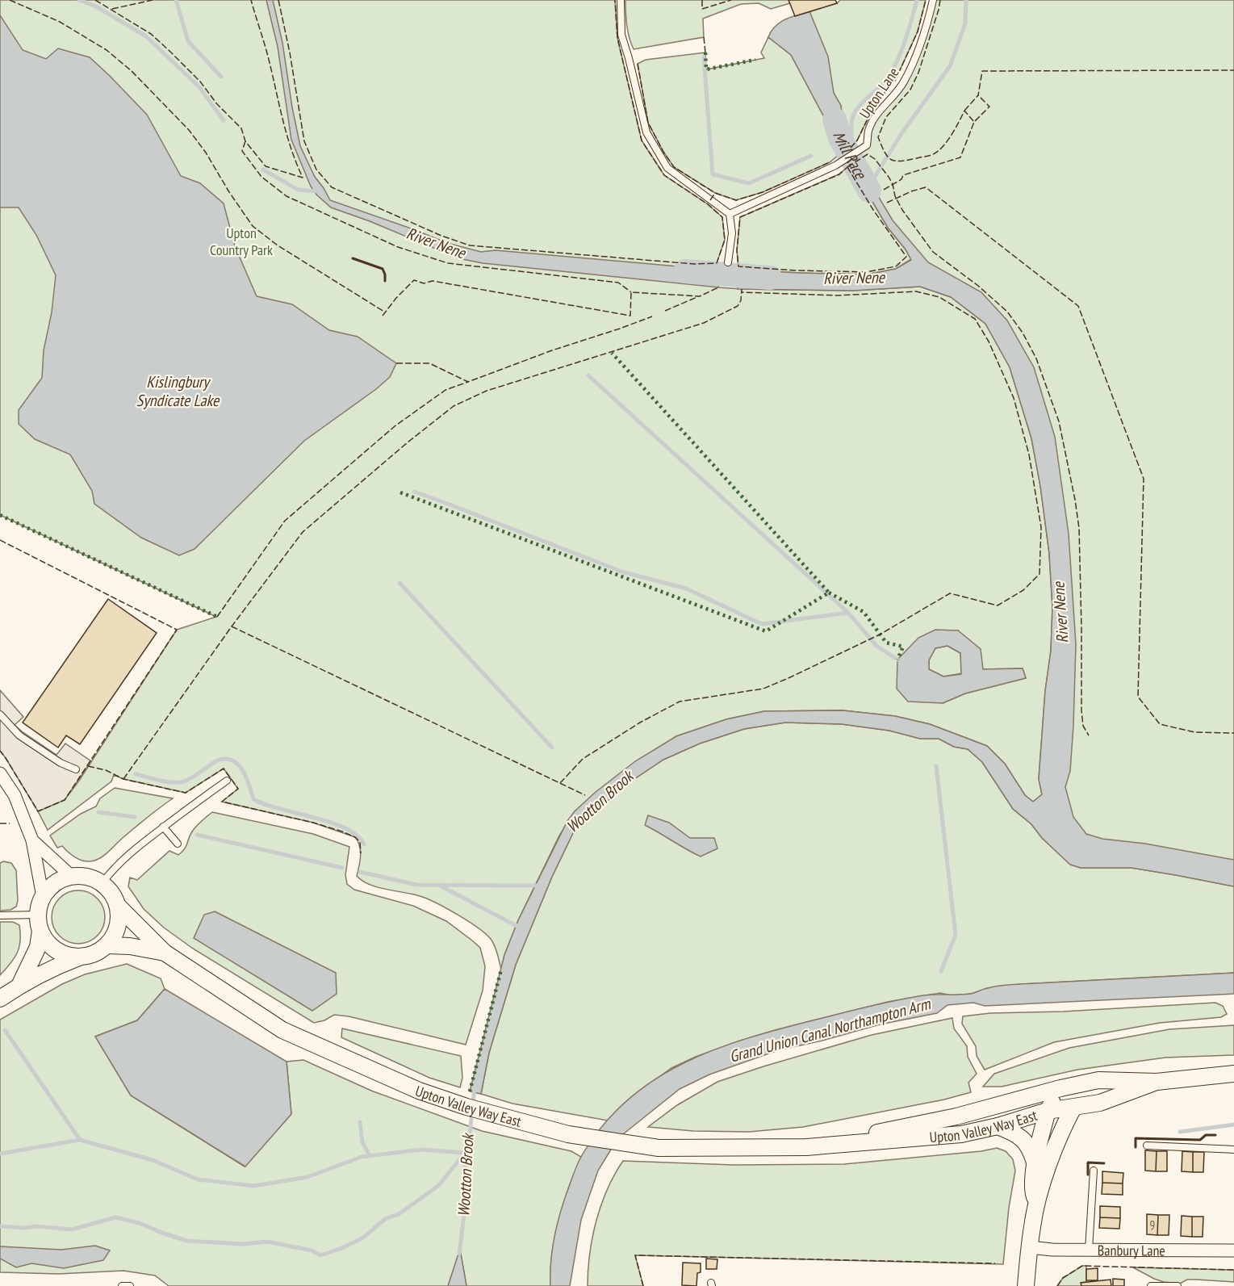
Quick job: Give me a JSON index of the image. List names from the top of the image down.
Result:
{
  "streets": {
    "street": ["Upton Valley Way East", "Banbury Lane"],
    "lane": ["Upton Lane"]
  },
  "water": [
    "Mill Race",
    "River Nene",
    "Kislingbury Syndicate Lake",
    "Wootton Brook",
    "Grand Union Canal Northampton Arm"
  ],
  "parks": ["Upton Country Park"],
  "house_numbers": ["9"]
}
